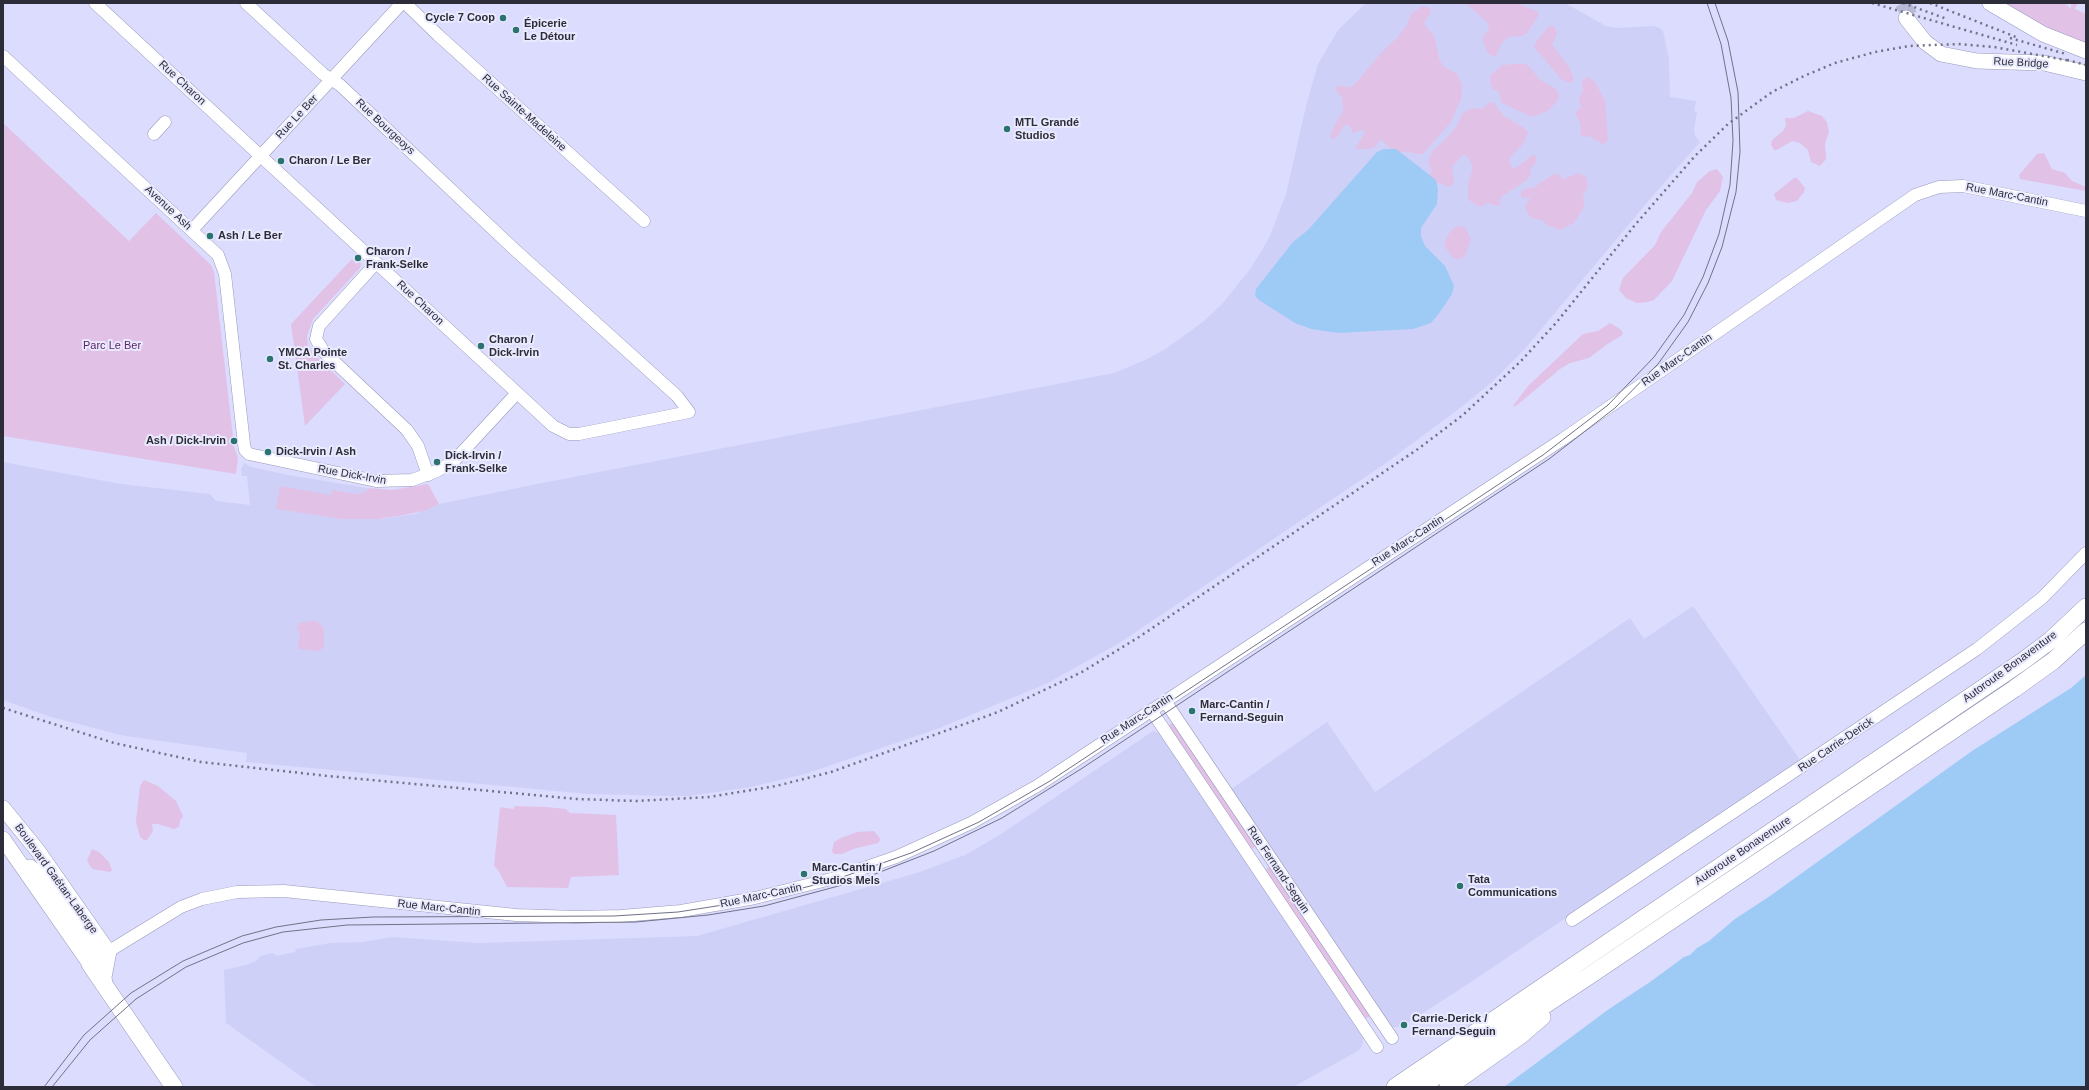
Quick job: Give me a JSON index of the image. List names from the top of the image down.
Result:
{
  "streets": {
    "highway": ["Autoroute Bonaventure"],
    "main road": ["Rue Bridge", "Boulevard Gaétan-Laberge"],
    "street": [
      "Rue Charon",
      "Rue Sainte-Madeleine",
      "Rue Le Ber",
      "Rue Bourgeoys",
      "Rue Marc-Cantin",
      "Avenue Ash",
      "Rue Dick-Irvin",
      "Rue Carrie-Derick",
      "Rue Fernand-Seguin"
    ]
  },
  "crossings": [
    ["Rue Charon", "Rue Le Ber"],
    ["Rue Charon", "Rue Bourgeoys"],
    ["Rue Charon", "Rue Dick-Irvin"],
    ["Rue Sainte-Madeleine", "Rue Le Ber"],
    ["Rue Le Ber", "Rue Bourgeoys"],
    ["Rue Le Ber", "Avenue Ash"],
    ["Rue Marc-Cantin", "Rue Fernand-Seguin"],
    ["Rue Marc-Cantin", "Boulevard Gaétan-Laberge"],
    ["Avenue Ash", "Rue Dick-Irvin"]
  ],
  "parks": ["Parc Le Ber"],
  "places": [
    "Cycle 7 Coop",
    "Épicerie Le Détour",
    "MTL Grandé Studios",
    "Charon / Le Ber",
    "Ash / Le Ber",
    "Charon / Frank-Selke",
    "Charon / Dick-Irvin",
    "YMCA Pointe St. Charles",
    "Ash / Dick-Irvin",
    "Dick-Irvin / Ash",
    "Dick-Irvin / Frank-Selke",
    "Marc-Cantin / Fernand-Seguin",
    "Marc-Cantin / Studios Mels",
    "Tata Communications",
    "Carrie-Derick / Fernand-Seguin"
  ]
}
